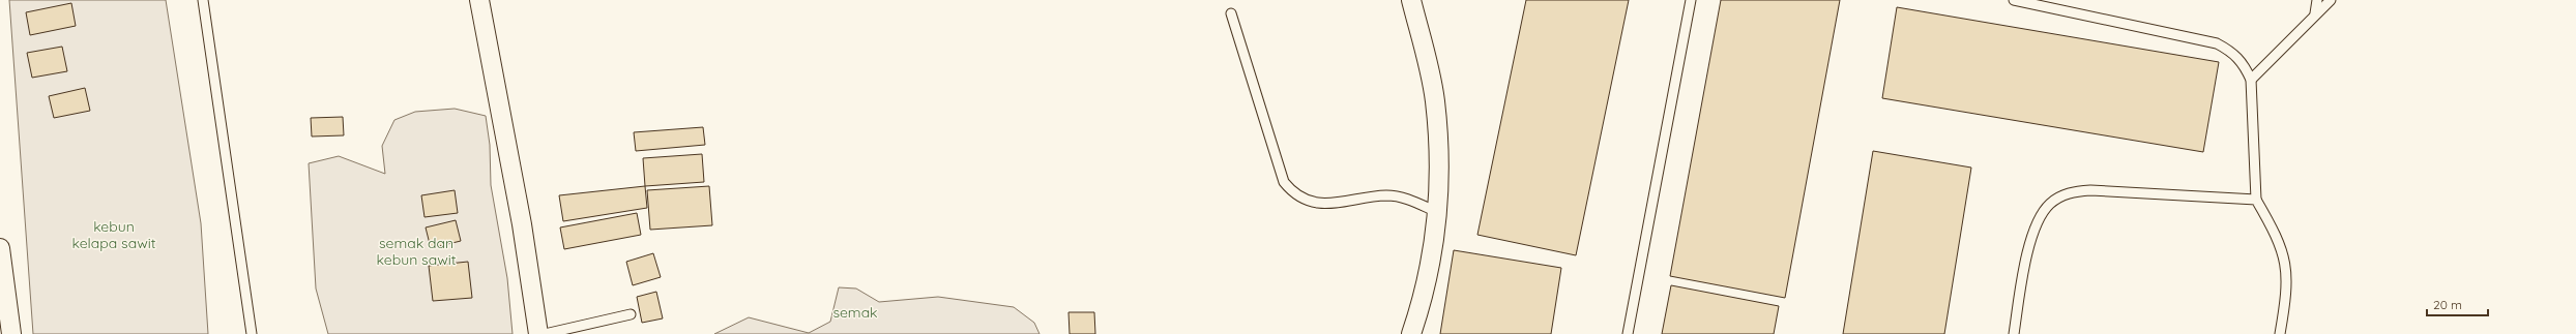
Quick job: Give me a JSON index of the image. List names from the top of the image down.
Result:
{
  "parks": ["kebun kelapa sawit", "semak dan kebun sawit", "semak"],
  "scale_bar": "20 m"
}
